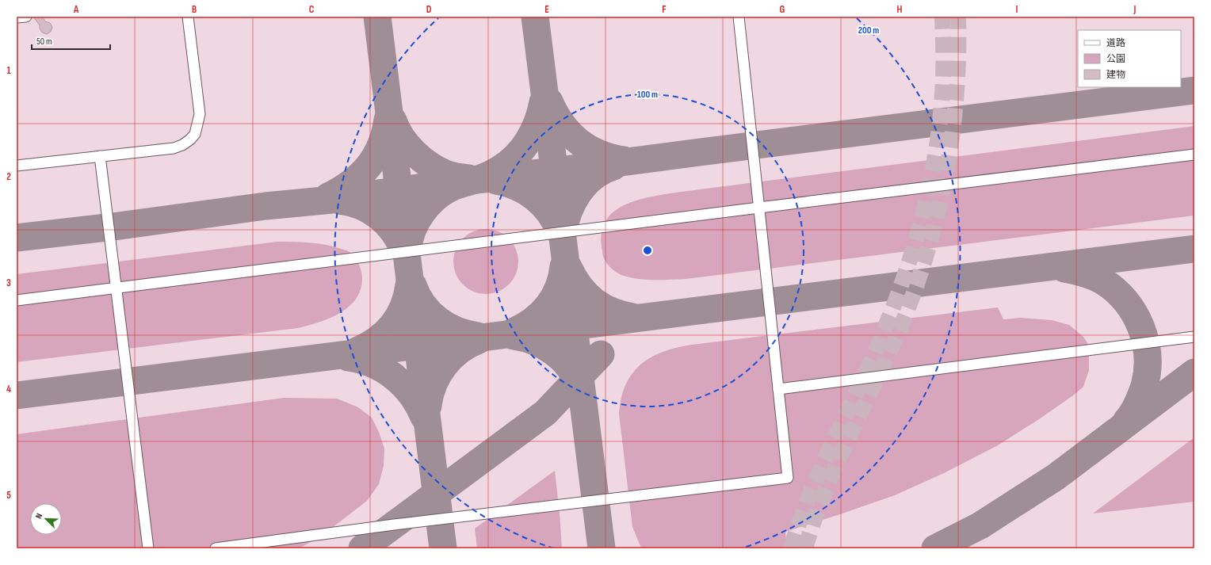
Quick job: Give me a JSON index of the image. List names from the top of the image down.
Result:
{
  "legend": ["道路", "公園", "建物"],
  "scale_bar": "50 m",
  "north": "top left",
  "grid": {
    "columns": [
      "A",
      "B",
      "C",
      "D",
      "E",
      "F",
      "G",
      "H",
      "I",
      "J"
    ],
    "rows": [
      "1",
      "2",
      "3",
      "4",
      "5"
    ]
  },
  "rings": ["200 m", "100 m"]
}
